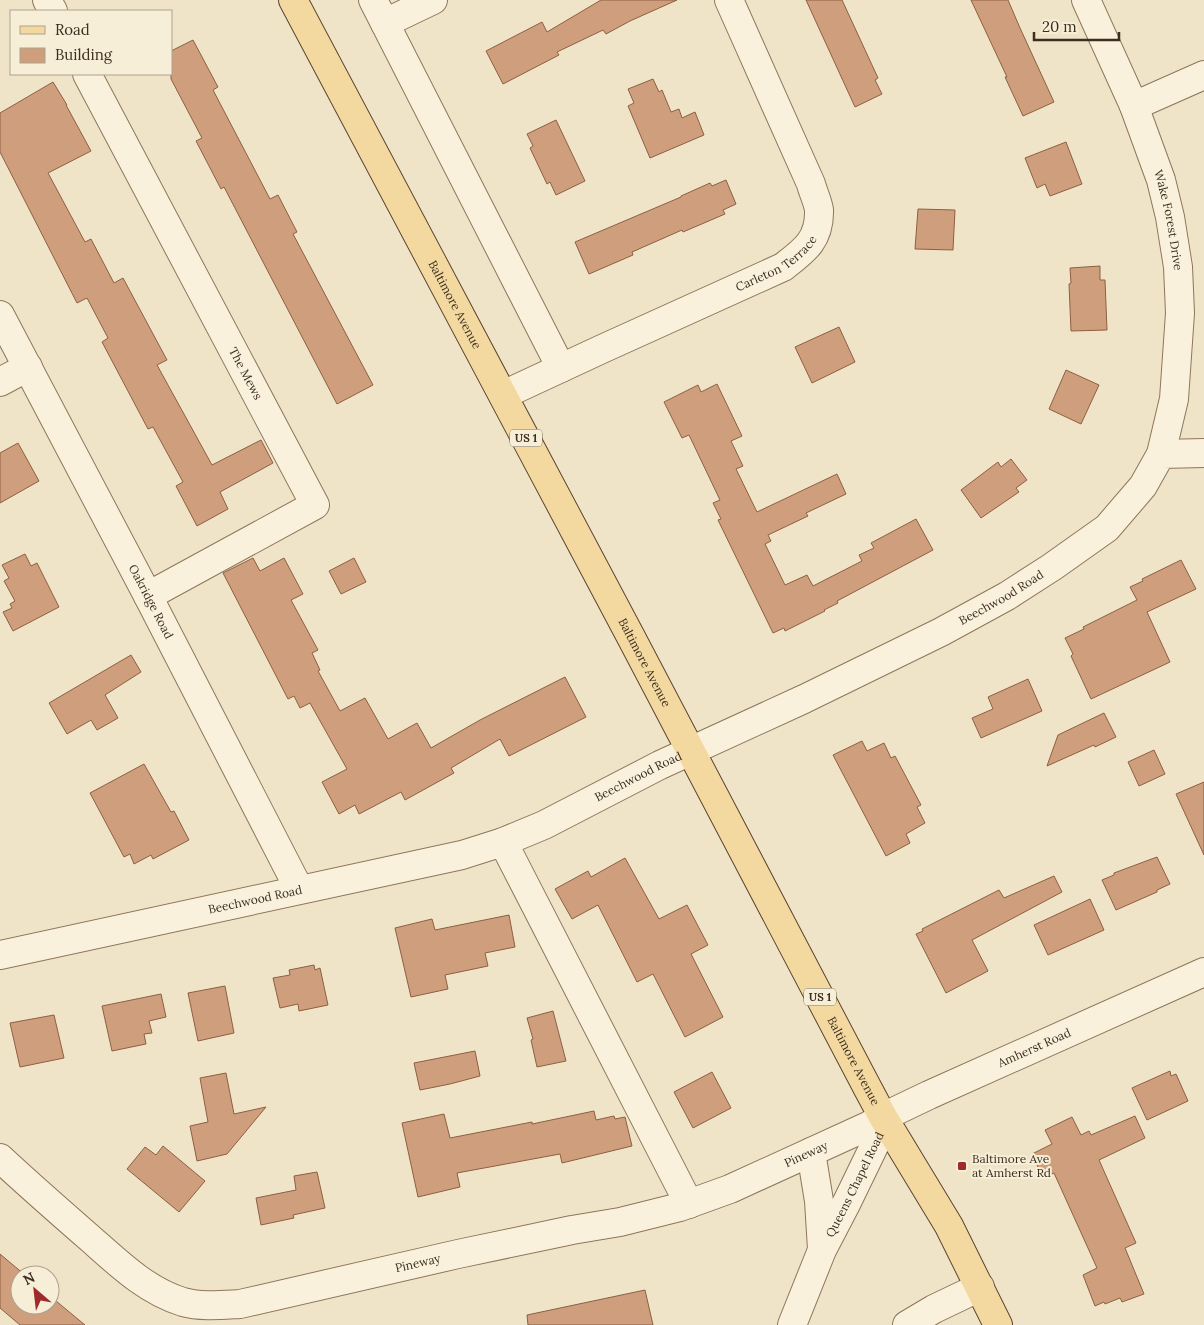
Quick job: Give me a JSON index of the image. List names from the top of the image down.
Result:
{
  "streets": {
    "main road": ["Baltimore Avenue", "US 1"],
    "street": [
      "Wake Forest Drive",
      "Carleton Terrace",
      "The Mews",
      "Beechwood Road",
      "Oakridge Road",
      "Amherst Road",
      "Pineway",
      "Queens Chapel Road"
    ]
  },
  "crossings": [
    ["Wake Forest Drive", "Beechwood Road"],
    ["Carleton Terrace", "Baltimore Avenue"],
    ["Baltimore Avenue", "Beechwood Road"],
    ["Baltimore Avenue", "Amherst Road"],
    ["Baltimore Avenue", "Pineway"],
    ["Baltimore Avenue", "Queens Chapel Road"],
    ["The Mews", "Oakridge Road"],
    ["Beechwood Road", "Oakridge Road"],
    ["Amherst Road", "Pineway"],
    ["Amherst Road", "Queens Chapel Road"],
    ["Pineway", "Queens Chapel Road"]
  ],
  "places": {
    "transit": ["Baltimore Ave at Amherst Rd"]
  },
  "legend": ["Road", "Building"],
  "scale_bar": "20 m",
  "north": "top left"
}
